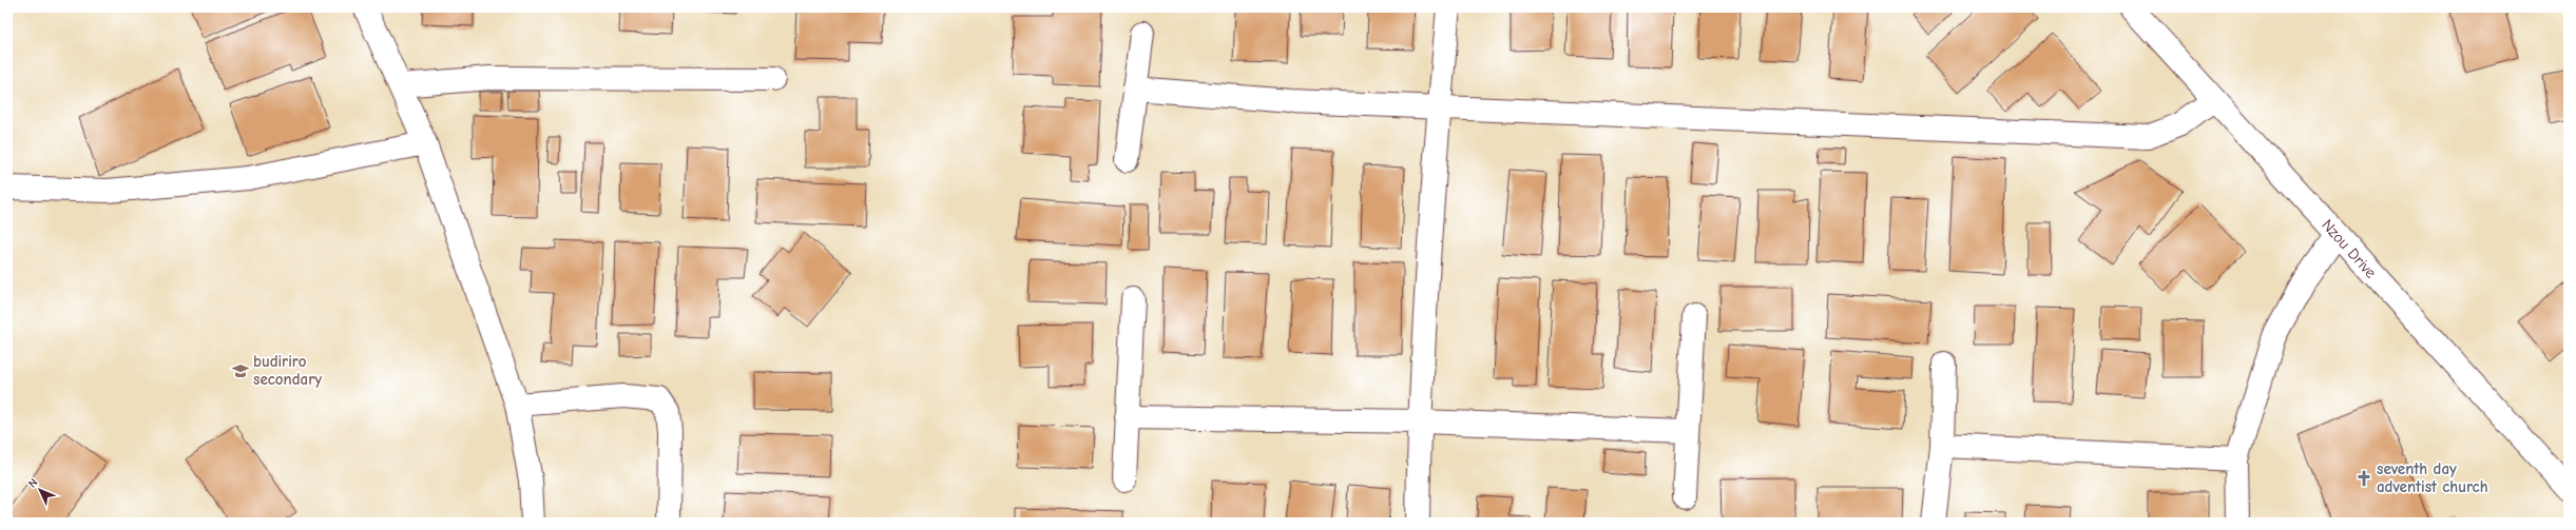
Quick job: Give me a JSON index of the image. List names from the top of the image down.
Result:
{
  "streets": {
    "street": ["Nzou Drive"]
  },
  "places": {
    "school or university": ["budiriro secondary"],
    "church": ["seventh day adventist church"]
  },
  "north": "top left"
}
